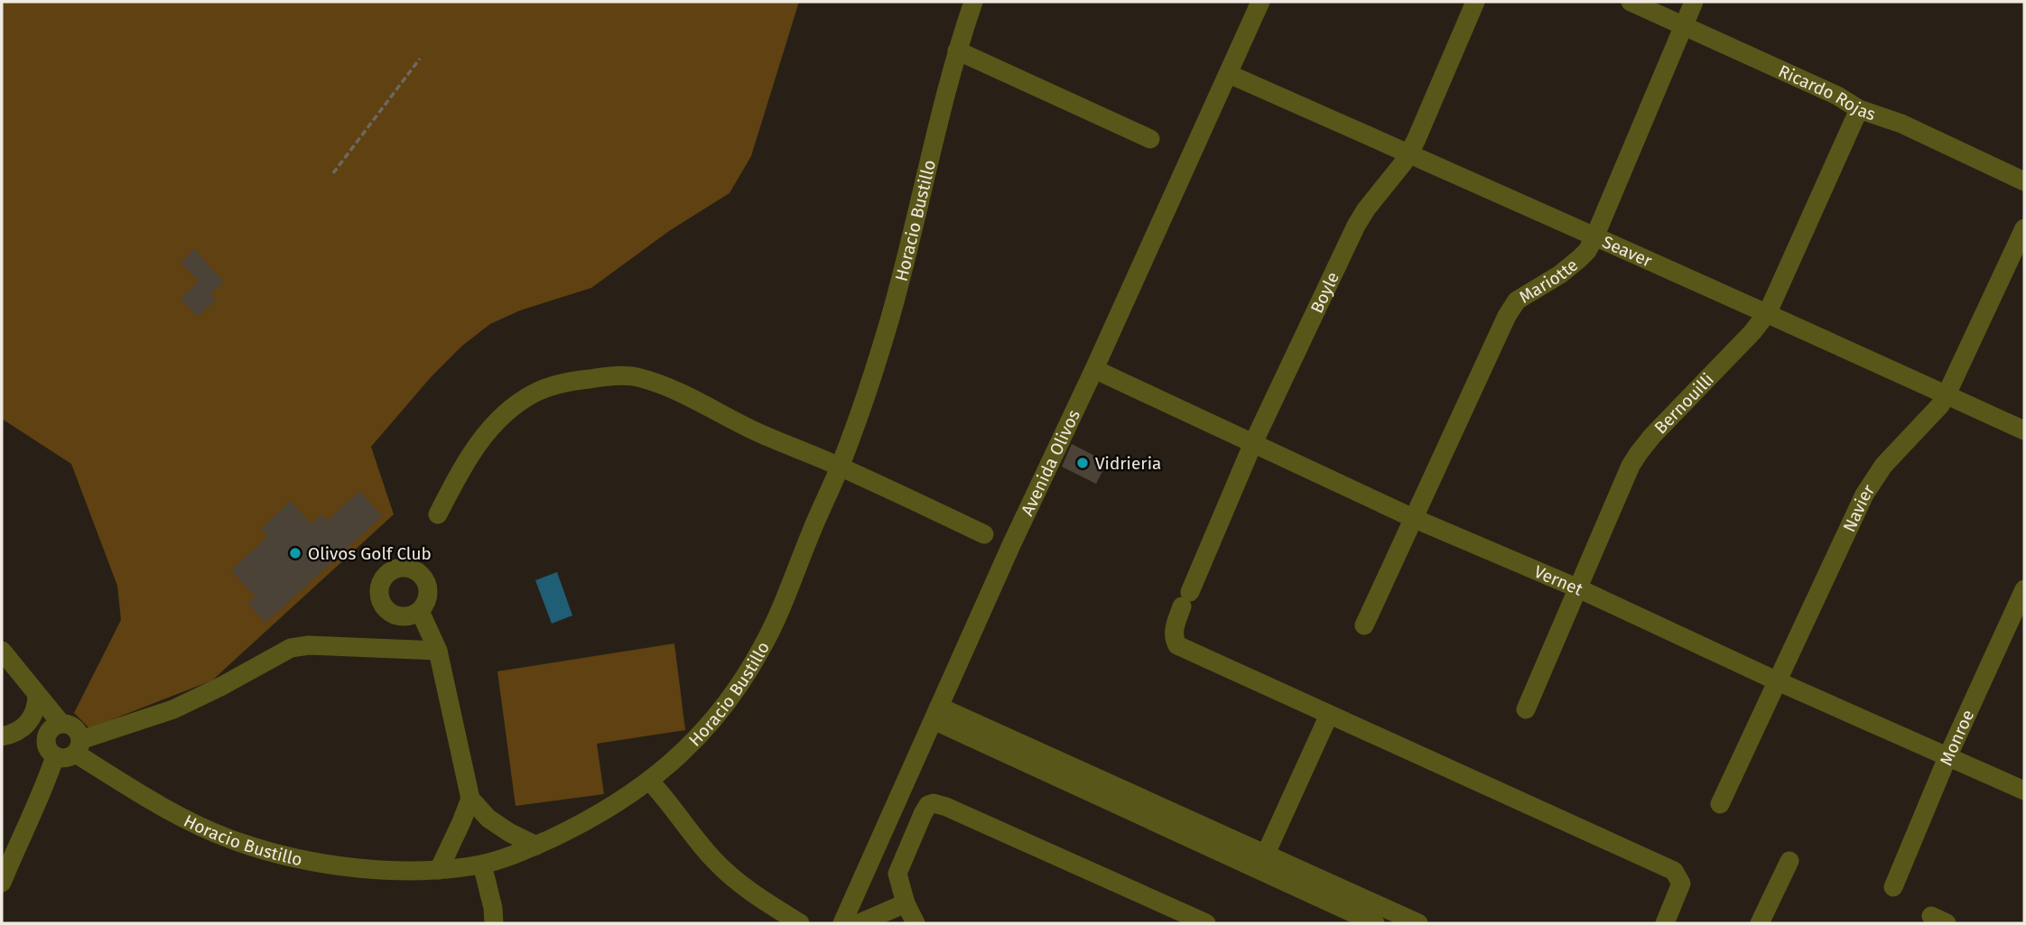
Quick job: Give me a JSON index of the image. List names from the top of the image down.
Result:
{
  "streets": {
    "street": [
      "Ricardo Rojas",
      "Horacio Bustillo",
      "Seaver",
      "Mariotte",
      "Boyle",
      "Bernouilli",
      "Avenida Olivos",
      "Navier",
      "Vernet",
      "Monroe"
    ]
  },
  "crossings": [
    ["Ricardo Rojas", "Mariotte"],
    ["Ricardo Rojas", "Bernouilli"],
    ["Seaver", "Mariotte"],
    ["Seaver", "Boyle"],
    ["Seaver", "Bernouilli"],
    ["Seaver", "Avenida Olivos"],
    ["Seaver", "Navier"],
    ["Mariotte", "Vernet"],
    ["Boyle", "Vernet"],
    ["Bernouilli", "Vernet"],
    ["Avenida Olivos", "Vernet"],
    ["Navier", "Vernet"],
    ["Vernet", "Monroe"]
  ],
  "places": ["Vidrieria", "Olivos Golf Club"]
}
